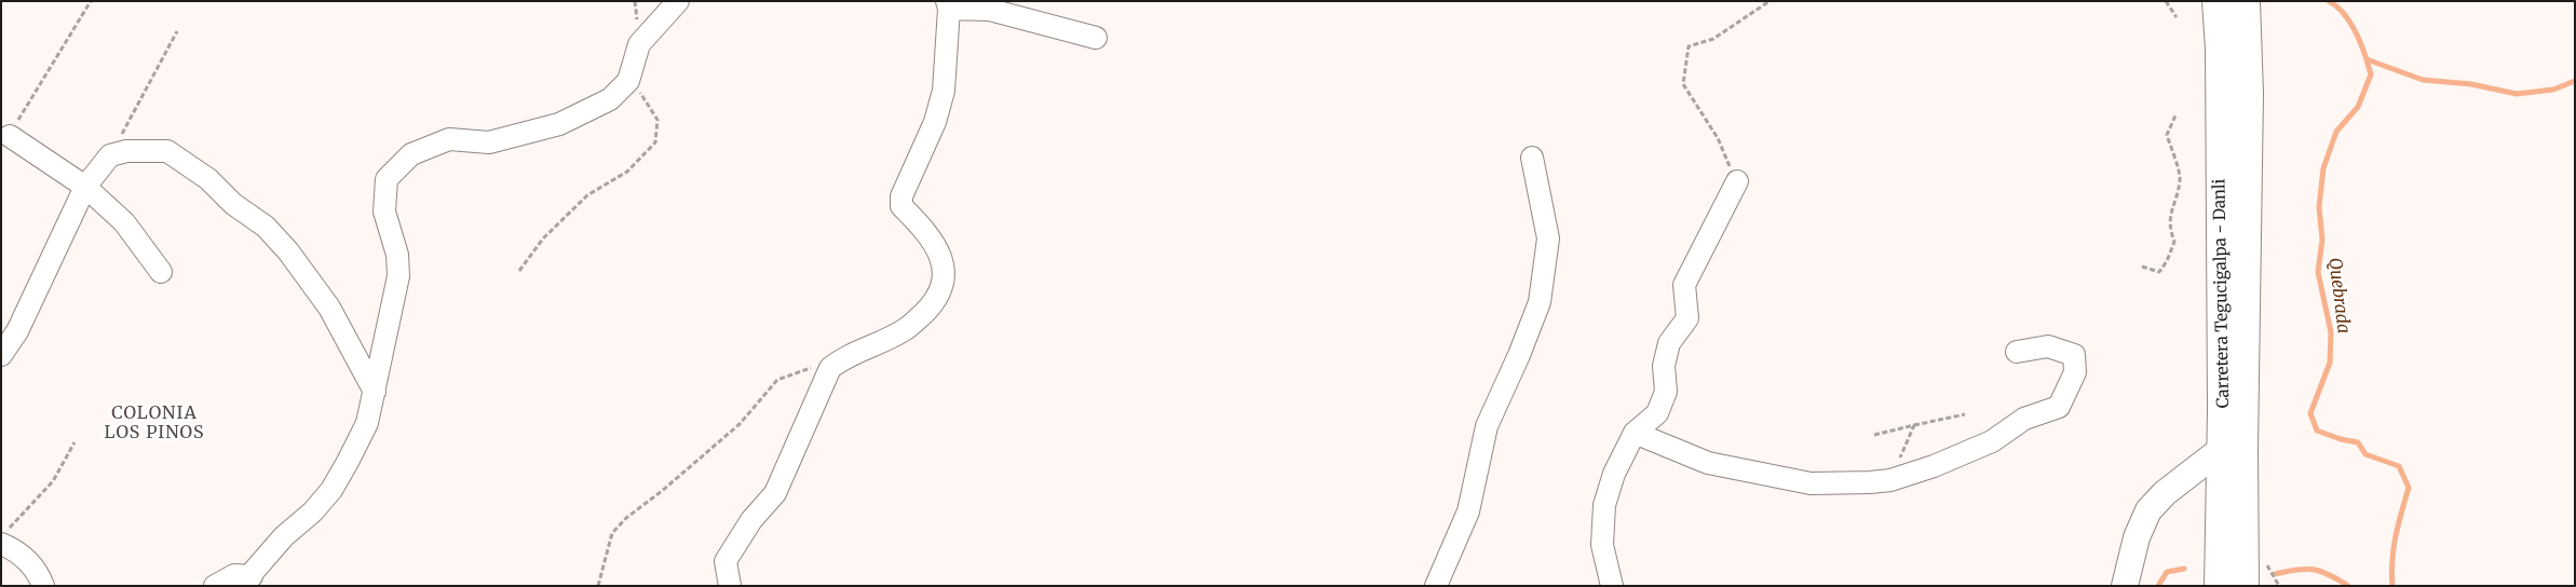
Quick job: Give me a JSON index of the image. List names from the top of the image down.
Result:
{
  "streets": {
    "highway": ["Carretera Tegucigalpa - Danli"]
  },
  "districts": ["COLONIA LOS PINOS"],
  "water": ["Quebrada"]
}
